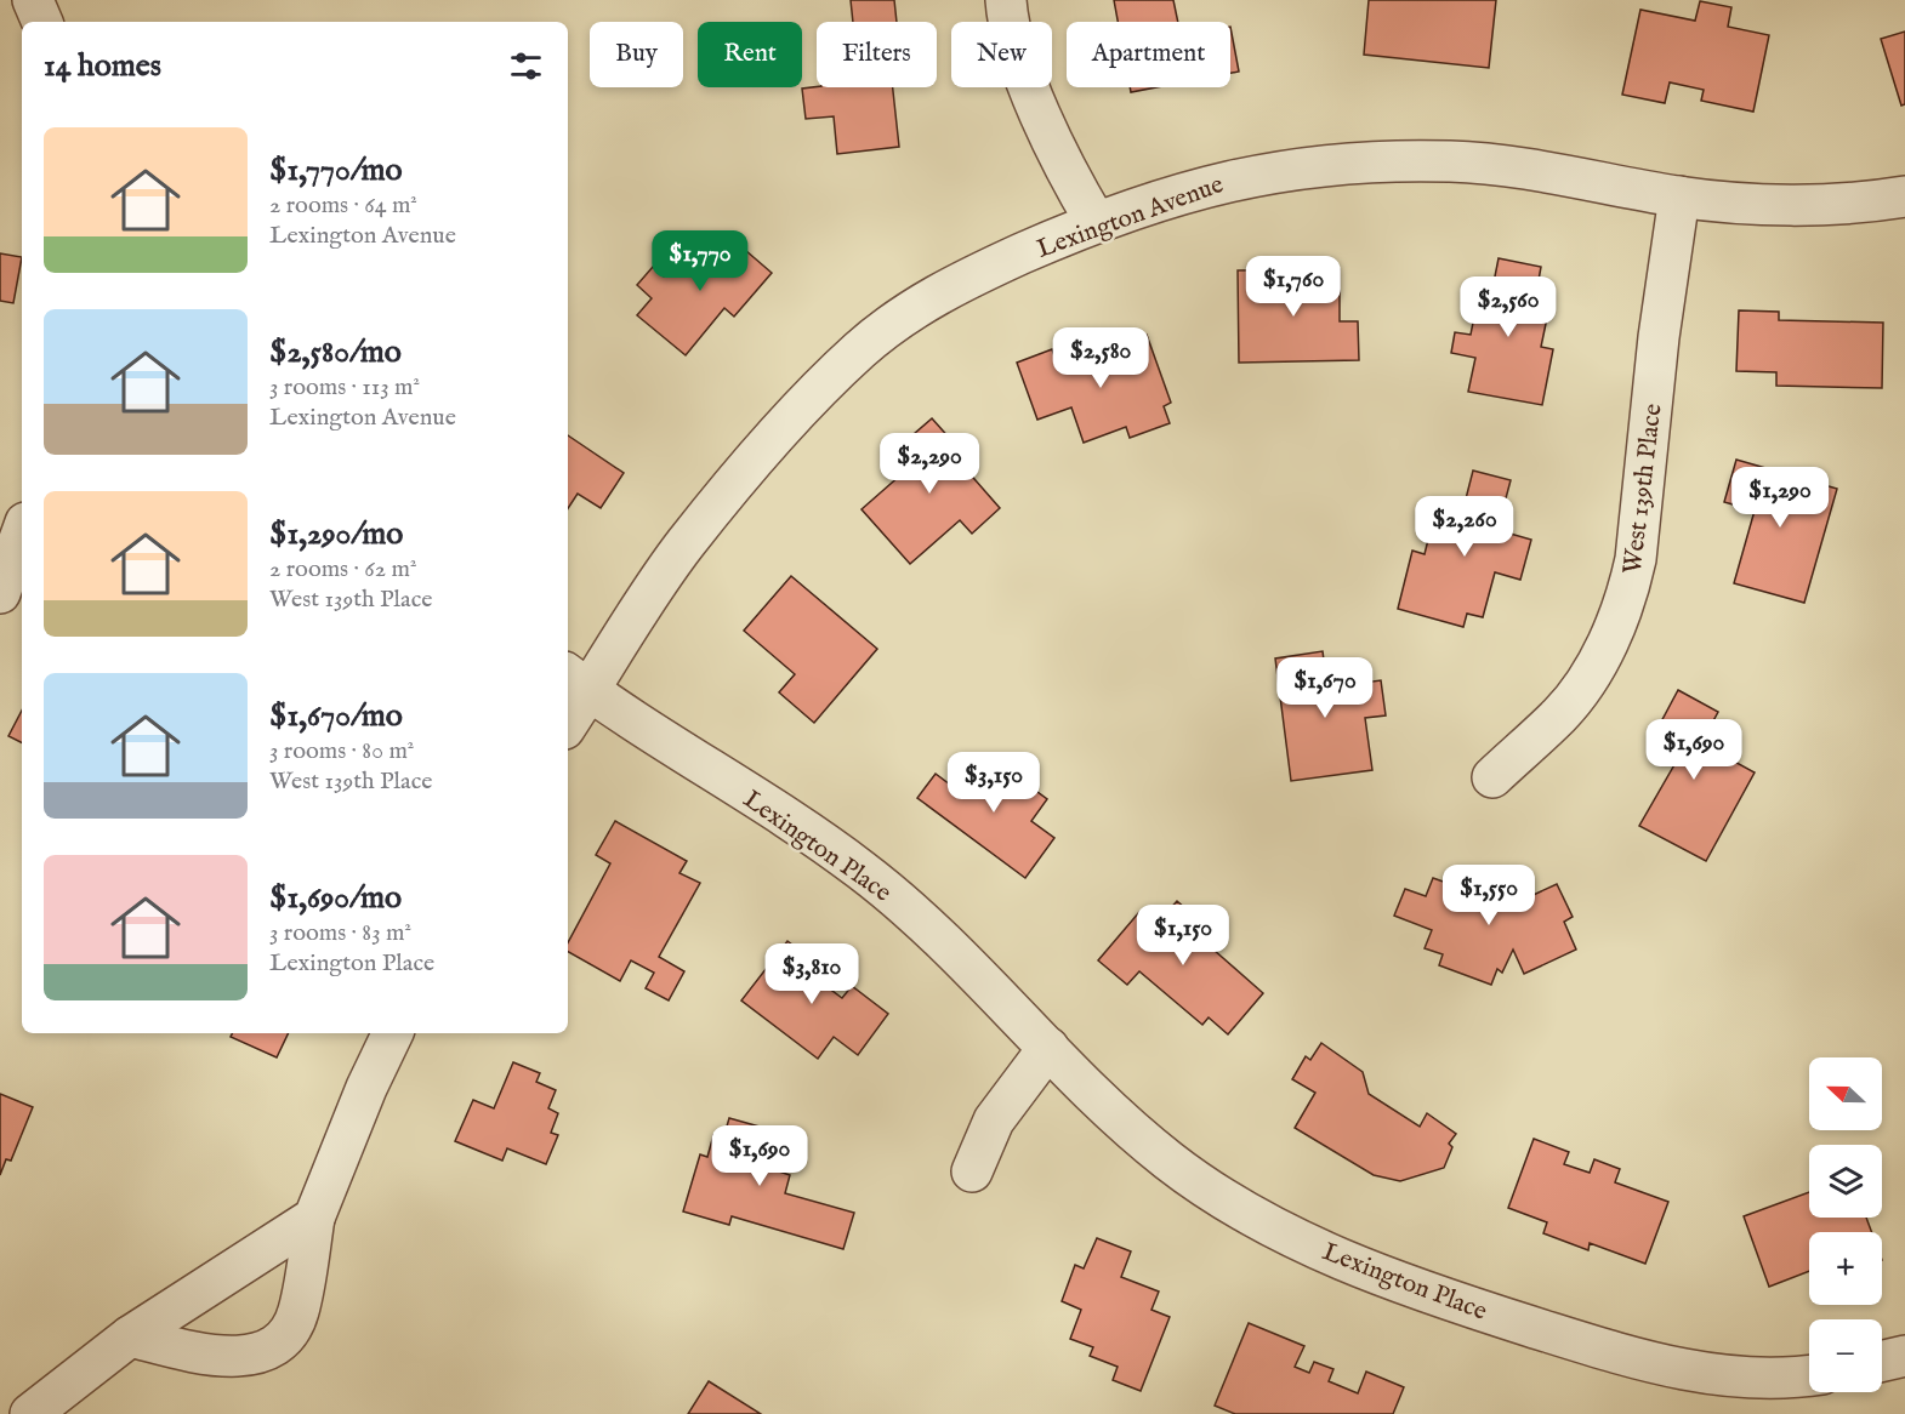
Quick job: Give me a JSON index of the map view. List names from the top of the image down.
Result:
{
  "streets": {
    "street": ["Lexington Avenue", "West 139th Place", "Lexington Place"]
  },
  "crossings": [
    ["Lexington Avenue", "West 139th Place"],
    ["Lexington Avenue", "Lexington Place"]
  ],
  "north": "left",
  "page": {
    "chip": [
      "Buy",
      "Rent",
      "Filters",
      "New",
      "Apartment"
    ],
    "heading": "14 homes",
    "list": [
      {
        "name": "$1,770/mo",
        "note": "2 rooms · 64 m² · Lexington Avenue"
      },
      {
        "name": "$2,580/mo",
        "note": "3 rooms · 113 m² · Lexington Avenue"
      },
      {
        "name": "$1,290/mo",
        "note": "2 rooms · 62 m² · West 139th Place"
      },
      {
        "name": "$1,670/mo",
        "note": "3 rooms · 80 m² · West 139th Place"
      },
      {
        "name": "$1,690/mo",
        "note": "3 rooms · 83 m² · Lexington Place"
      }
    ],
    "price": [
      "$1,770",
      "$1,760",
      "$2,560",
      "$2,580",
      "$2,290",
      "$1,290",
      "$2,260",
      "$1,670",
      "$1,690",
      "$3,150",
      "$1,550",
      "$1,150",
      "$3,810",
      "$1,690"
    ],
    "map_buttons": ["+", "−"]
  }
}
